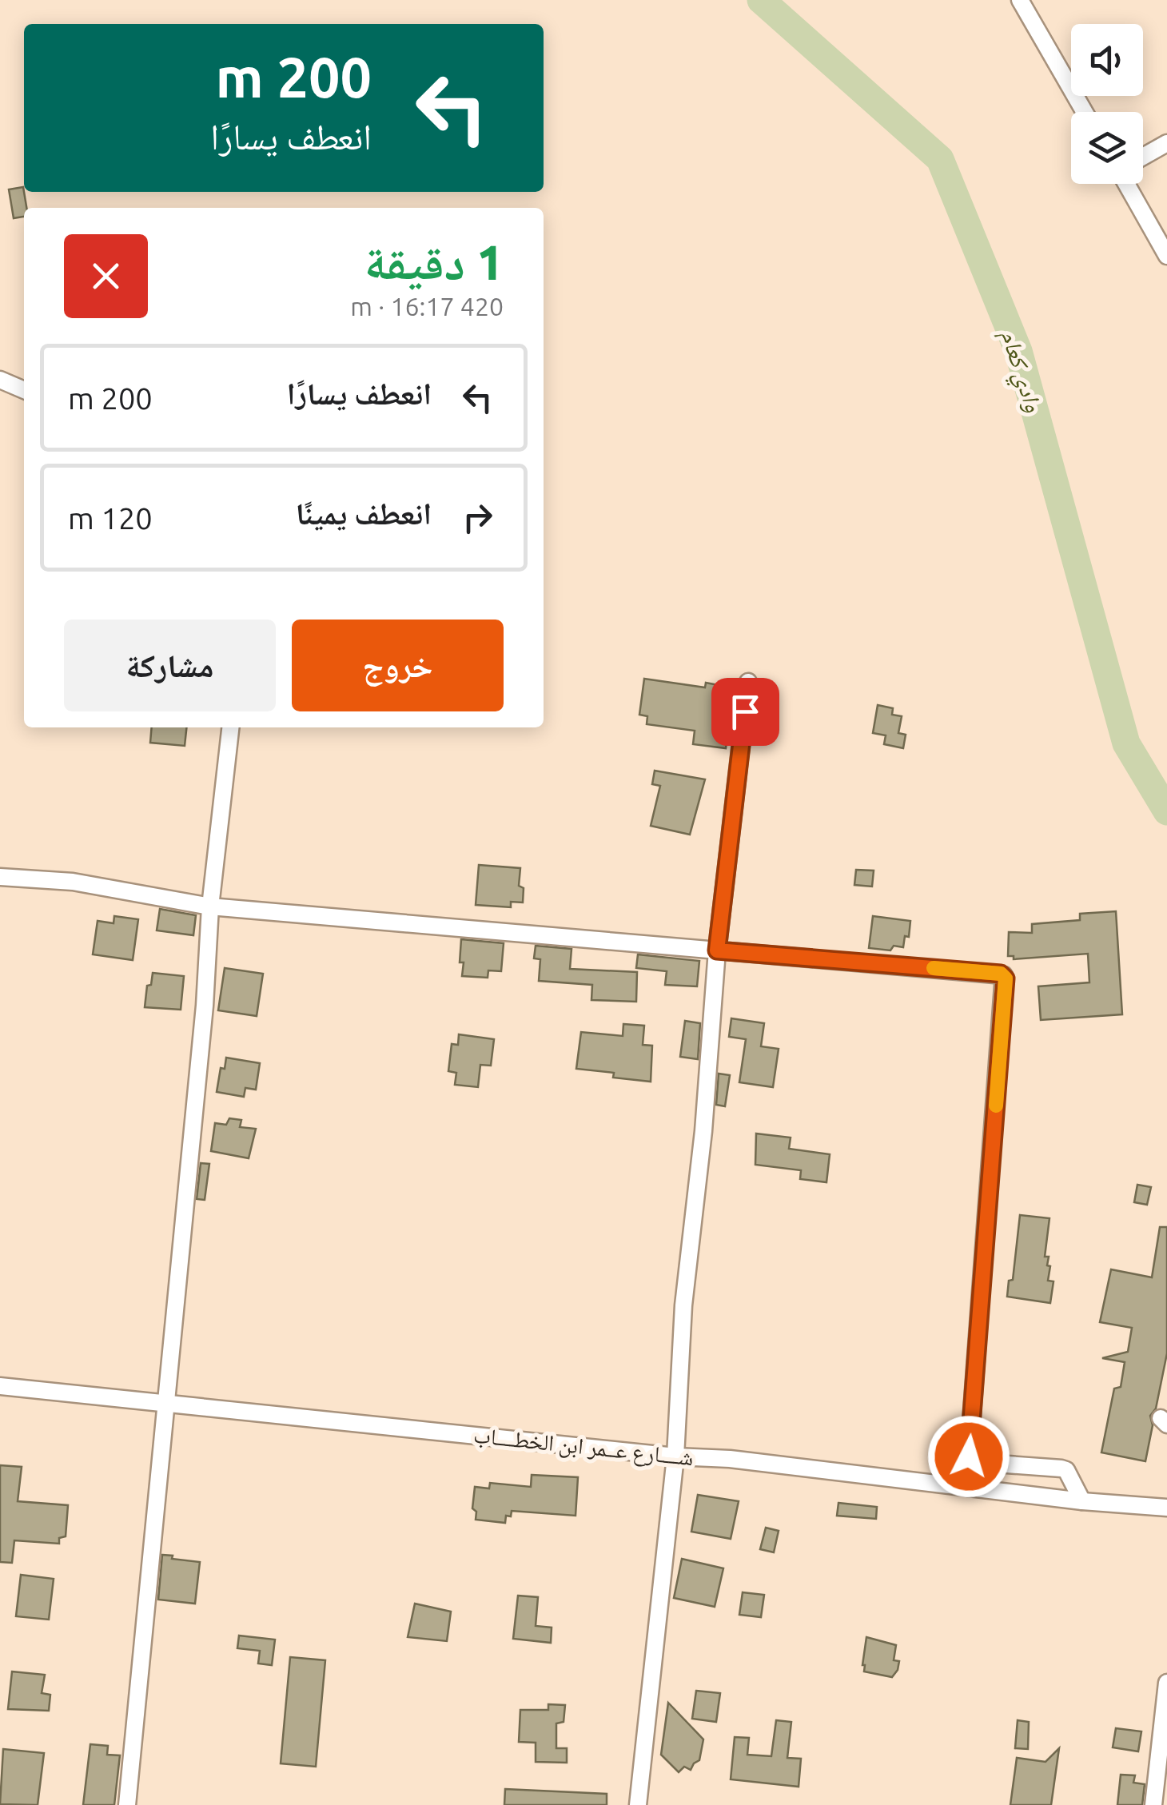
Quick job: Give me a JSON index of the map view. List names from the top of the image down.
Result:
{
  "streets": {
    "street": ["شــــارع عــمر ابن الخطــــاب"]
  },
  "water": ["وادي كعام"],
  "page": {
    "turn": ["200 m", "انعطف يسارًا"],
    "heading": ["1 دقيقة", "420 m · 16:17"],
    "list": [
      {
        "name": "انعطف يسارًا",
        "value": "200 m"
      },
      {
        "name": "انعطف يمينًا",
        "value": "120 m"
      }
    ],
    "buttons": ["خروج", "مشاركة"]
  }
}
